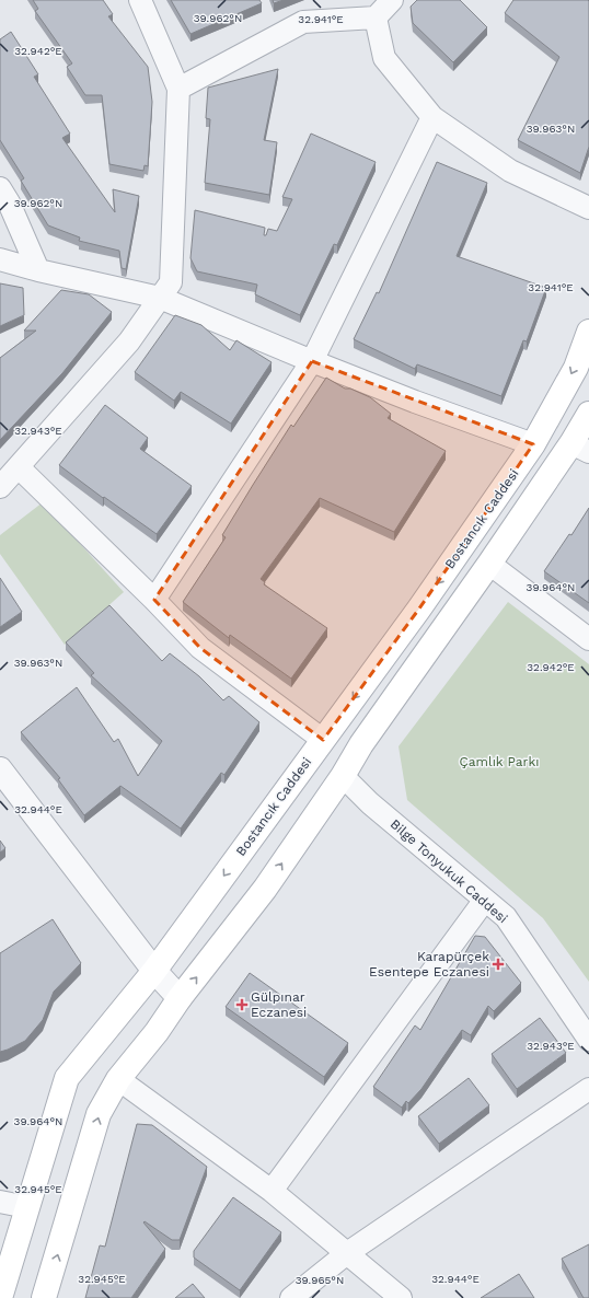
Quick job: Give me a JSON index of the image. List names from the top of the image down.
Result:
{
  "streets": {
    "main road": ["Bostancık Caddesi"],
    "street": ["Bilge Tonyukuk Caddesi"]
  },
  "parks": ["Çamlık Parkı"],
  "places": {
    "health": ["Karapürçek Esentepe Eczanesi", "Gülpınar Eczanesi"]
  },
  "coordinates": [
    "39.962°N",
    "32.941°E",
    "32.942°E",
    "39.963°N",
    "32.943°E",
    "39.964°N",
    "32.944°E",
    "32.945°E",
    "39.965°N"
  ]
}
